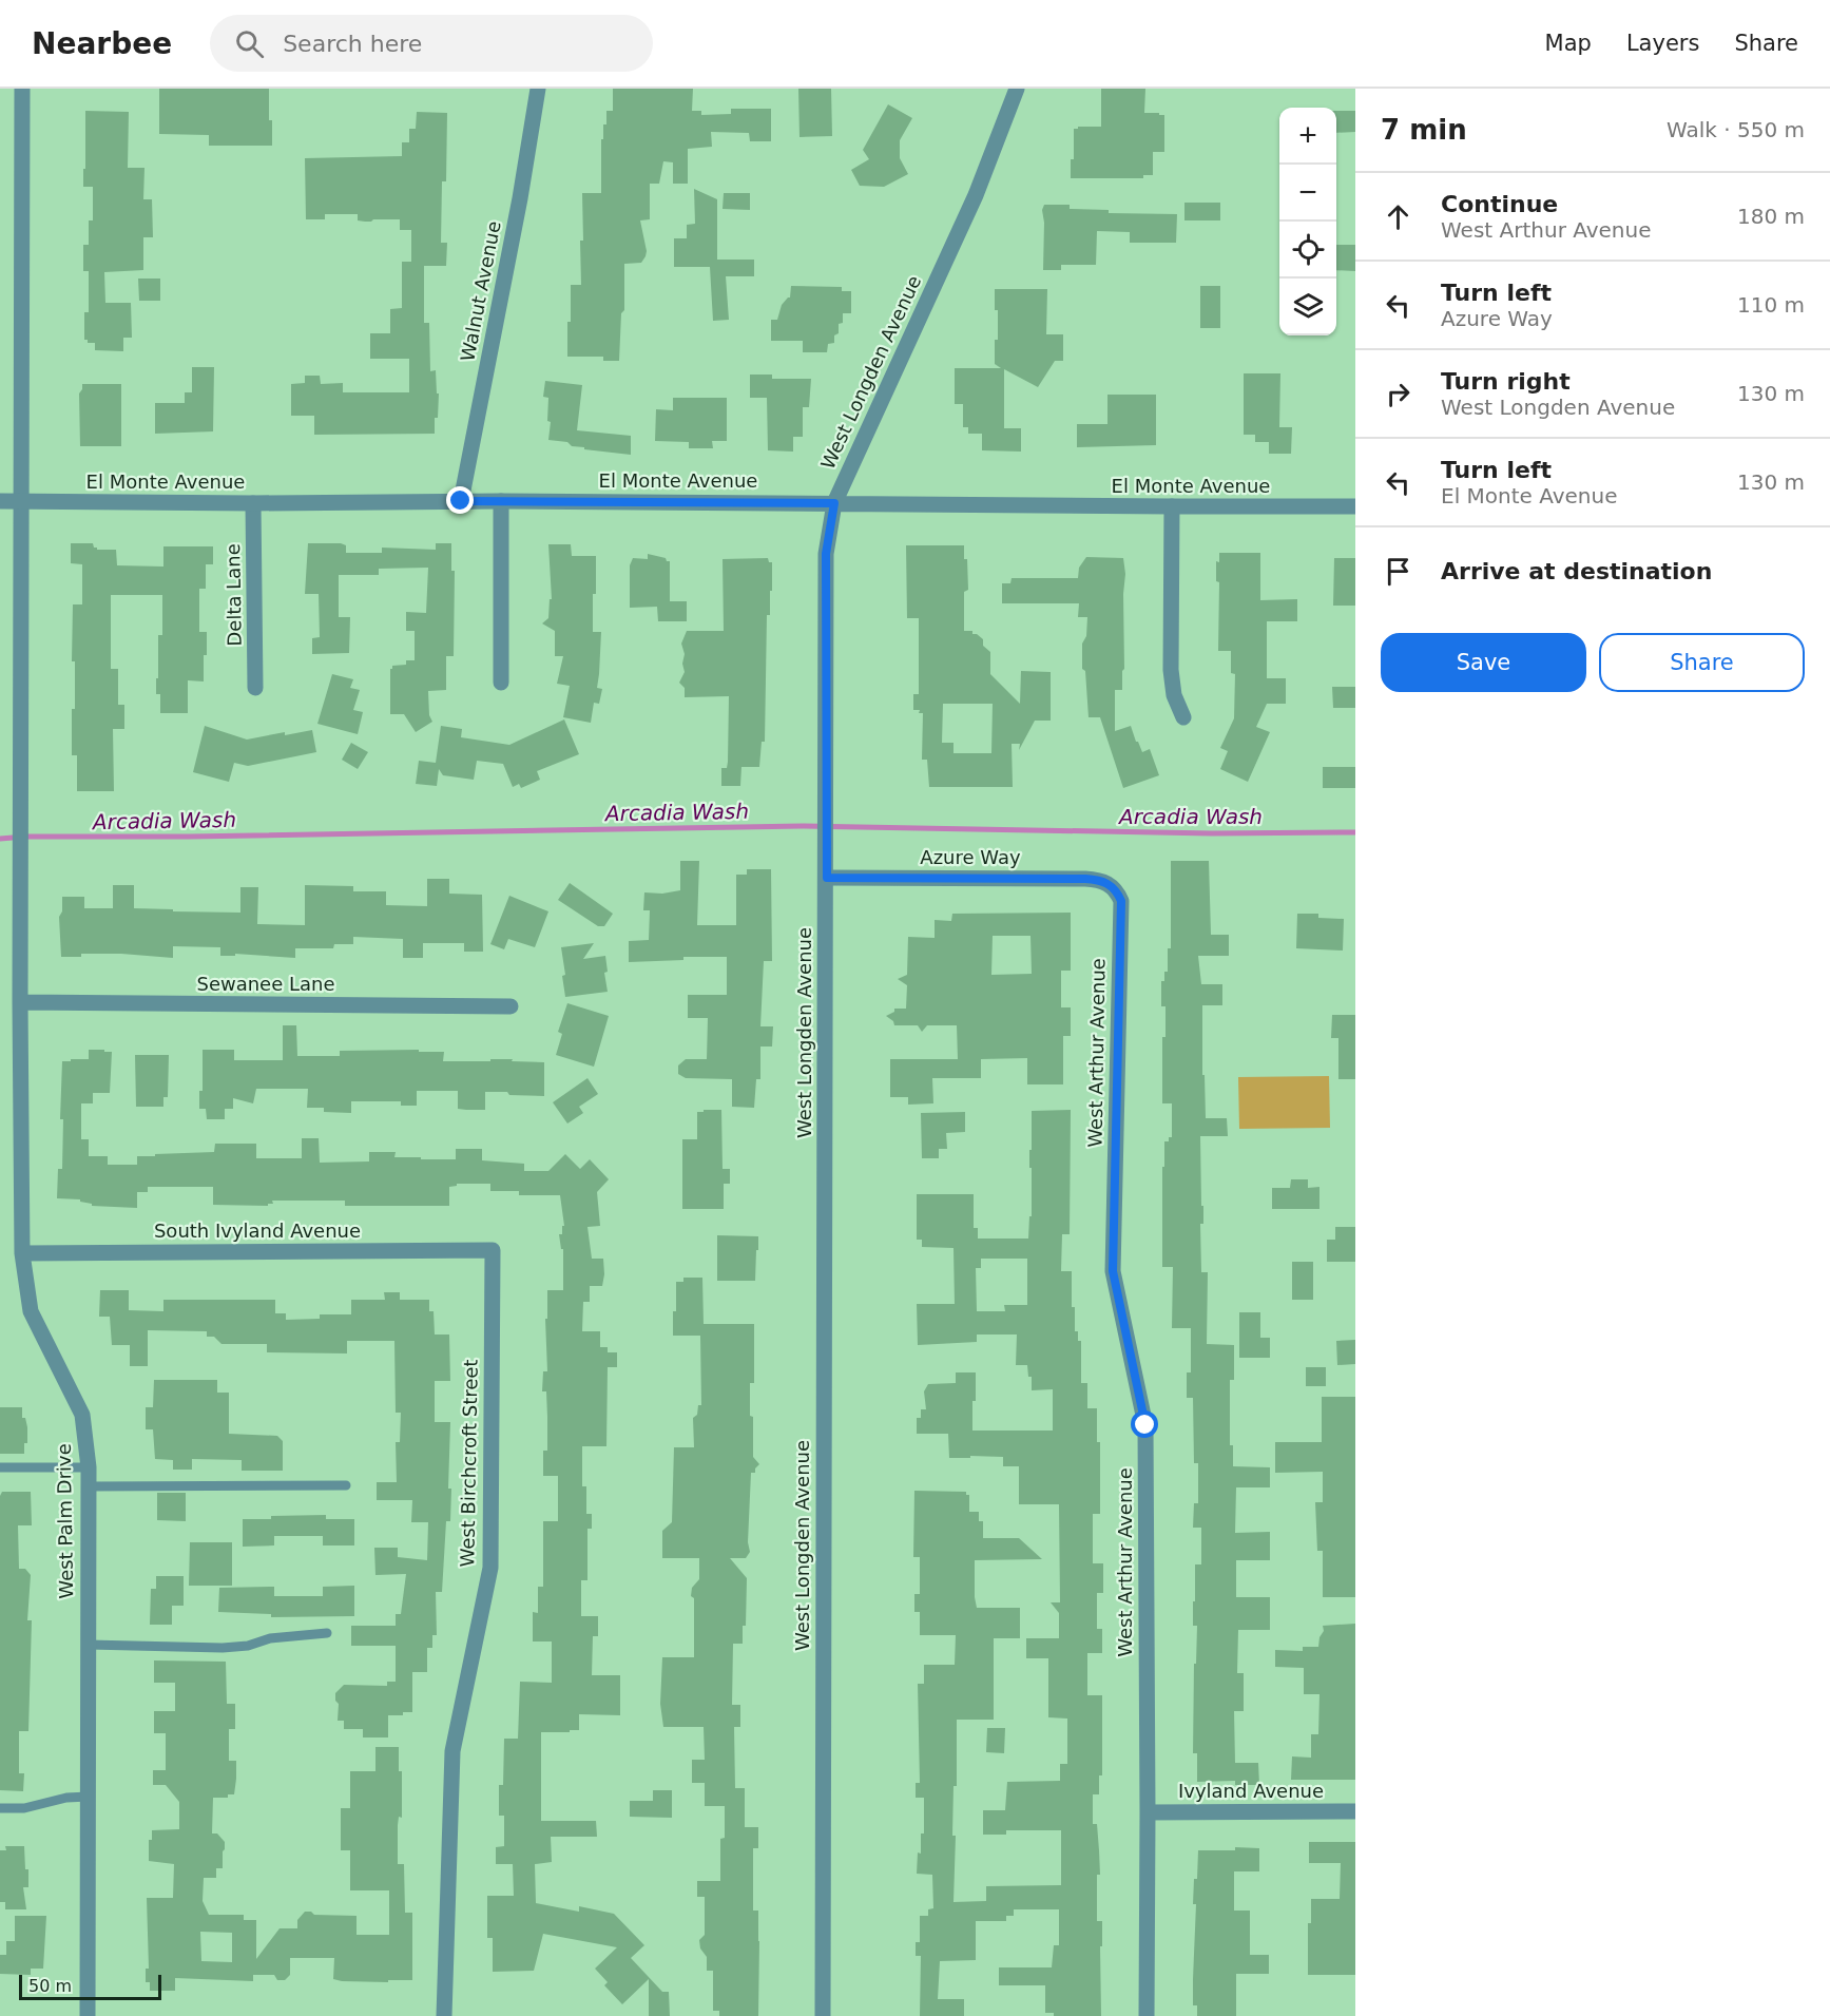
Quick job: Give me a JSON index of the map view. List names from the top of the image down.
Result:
{
  "streets": {
    "street": [
      "Walnut Avenue",
      "West Longden Avenue",
      "El Monte Avenue",
      "Delta Lane",
      "Azure Way",
      "Sewanee Lane",
      "West Arthur Avenue",
      "South Ivyland Avenue",
      "West Birchcroft Street",
      "West Palm Drive",
      "Ivyland Avenue"
    ]
  },
  "crossings": [
    ["Walnut Avenue", "El Monte Avenue"],
    ["West Longden Avenue", "El Monte Avenue"],
    ["West Longden Avenue", "Azure Way"],
    ["El Monte Avenue", "Delta Lane"],
    ["El Monte Avenue", "West Palm Drive"],
    ["Azure Way", "West Arthur Avenue"],
    ["Sewanee Lane", "West Palm Drive"],
    ["West Arthur Avenue", "Ivyland Avenue"],
    ["South Ivyland Avenue", "West Birchcroft Street"],
    ["South Ivyland Avenue", "West Palm Drive"]
  ],
  "water": ["Arcadia Wash"],
  "scale_bar": "50 m",
  "page": {
    "header": "Nearbee",
    "search": "Search here",
    "nav": ["Map", "Layers", "Share"],
    "heading": ["7 min", "Walk · 550 m"],
    "map_buttons": ["+", "−"],
    "list": [
      ["Continue", "West Arthur Avenue", "180 m"],
      ["Turn left", "Azure Way", "110 m"],
      ["Turn right", "West Longden Avenue", "130 m"],
      ["Turn left", "El Monte Avenue", "130 m"],
      "Arrive at destination"
    ],
    "buttons": ["Save", "Share"],
    "scale": "50 m"
  }
}
